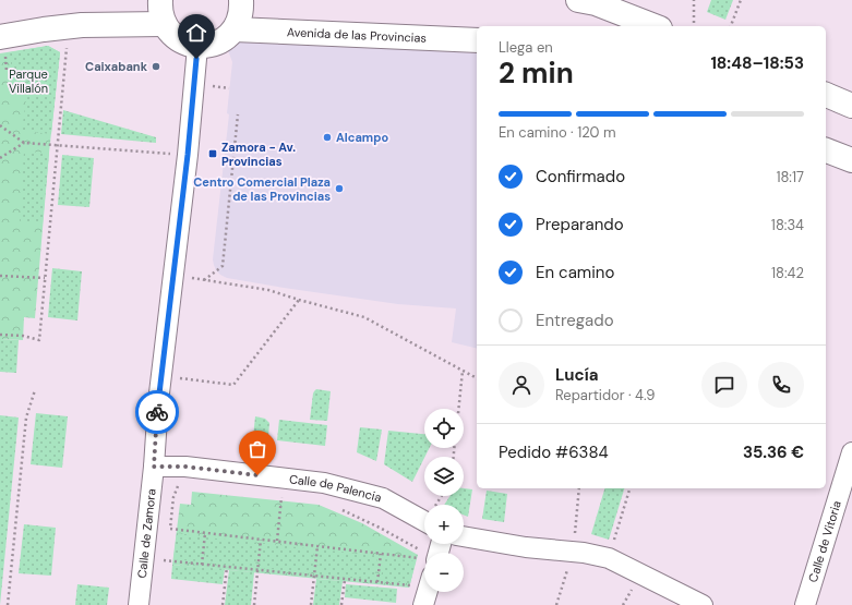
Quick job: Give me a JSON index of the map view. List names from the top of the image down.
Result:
{
  "streets": {
    "main road": ["Avenida de las Provincias"],
    "street": ["Calle de Palencia", "Calle de Zamora", "Calle de Vitoria"]
  },
  "crossings": [
    ["Calle de Palencia", "Calle de Zamora"]
  ],
  "parks": ["Parque Villalón"],
  "places": {
    "other": ["Caixabank", "Alcampo", "Centro Comercial Plaza de las Provincias"],
    "transit": ["Zamora - Av. Provincias"]
  },
  "page": {
    "heading": ["2 min", "Llega en", "18:48–18:53"],
    "panel": [
      "Lucía",
      "Repartidor · 4.9",
      "Pedido #6384",
      "35.36 €"
    ],
    "bar": "En camino · 120 m",
    "list": [
      ["Confirmado", "18:17"],
      ["Preparando", "18:34"],
      ["En camino", "18:42"],
      "Entregado"
    ],
    "map_buttons": ["+", "−"]
  }
}
